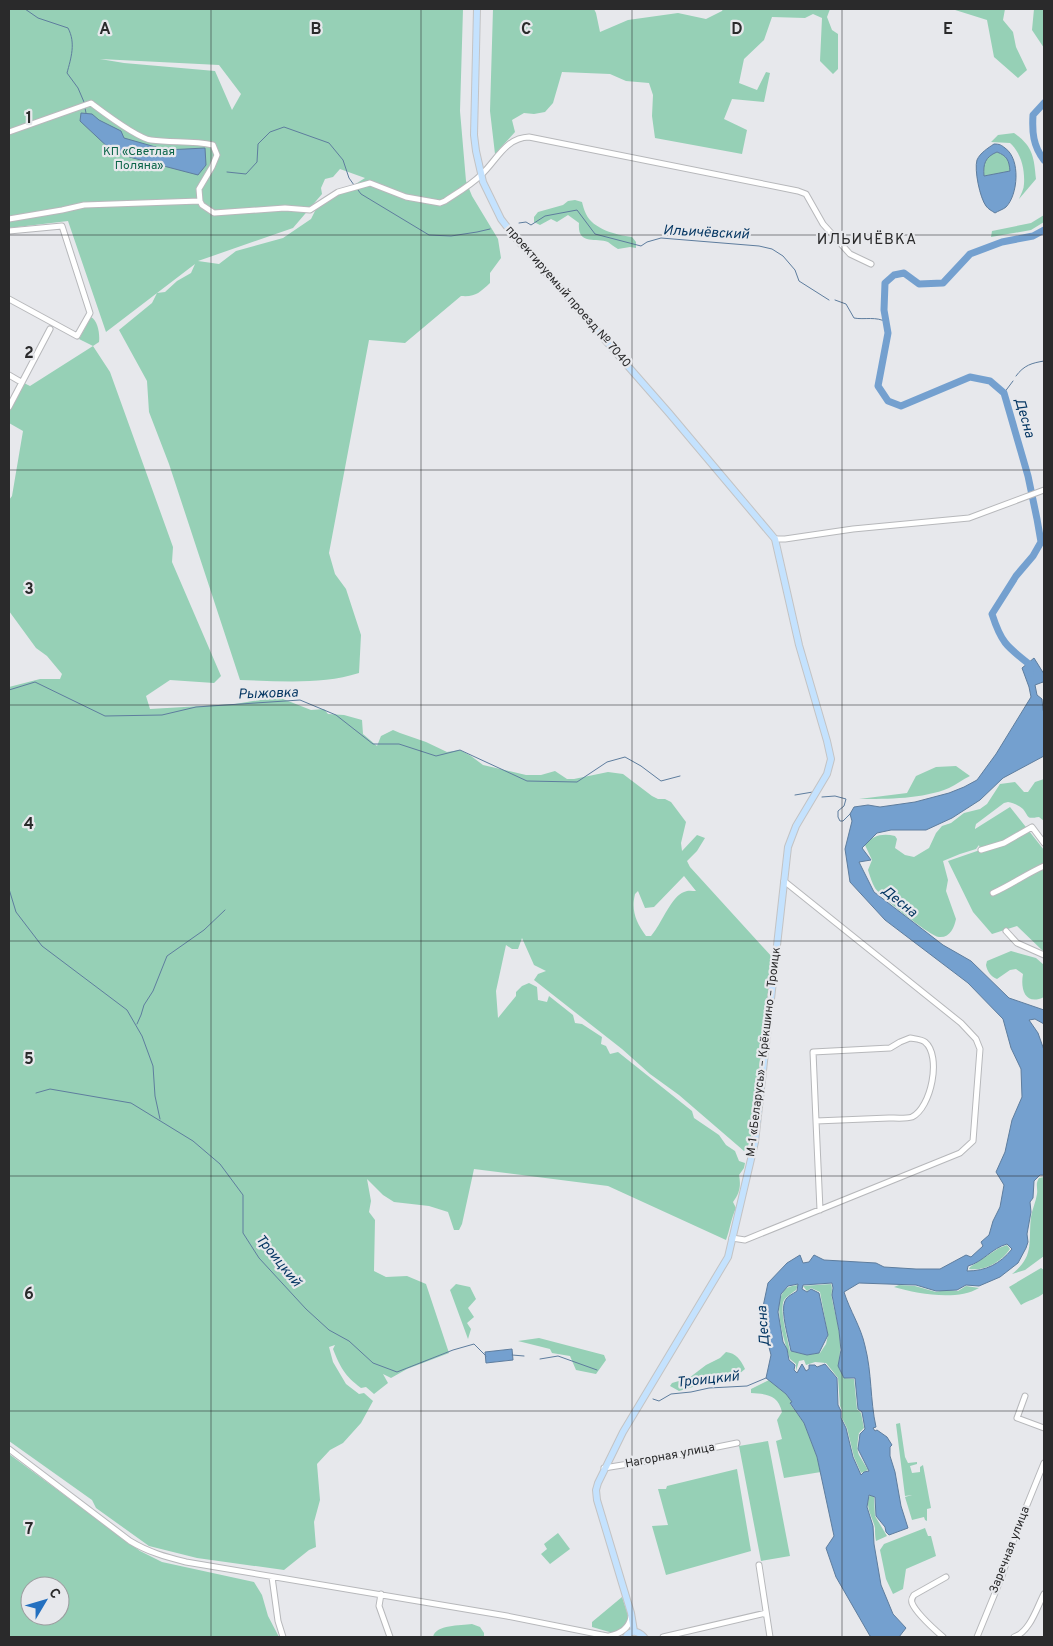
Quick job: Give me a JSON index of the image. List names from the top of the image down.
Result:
{
  "streets": {
    "main road": ["проектируемый проезд № 7040", "М-1 «Беларусь» – Крёкшино – Троицк"],
    "street": ["Нагорная улица", "Заречная улица"]
  },
  "crossings": [
    ["проектируемый проезд № 7040", "М-1 «Беларусь» – Крёкшино – Троицк"],
    ["М-1 «Беларусь» – Крёкшино – Троицк", "Нагорная улица"]
  ],
  "districts": ["ИЛЬИЧЁВКА"],
  "water": [
    "Ильичёвский",
    "Десна",
    "Рыжовка",
    "Троицкий"
  ],
  "parks": ["КП «Светлая Поляна»"],
  "north": "top right",
  "grid": {
    "columns": [
      "A",
      "B",
      "C",
      "D",
      "E"
    ],
    "rows": [
      "1",
      "2",
      "3",
      "4",
      "5",
      "6",
      "7"
    ]
  }
}
